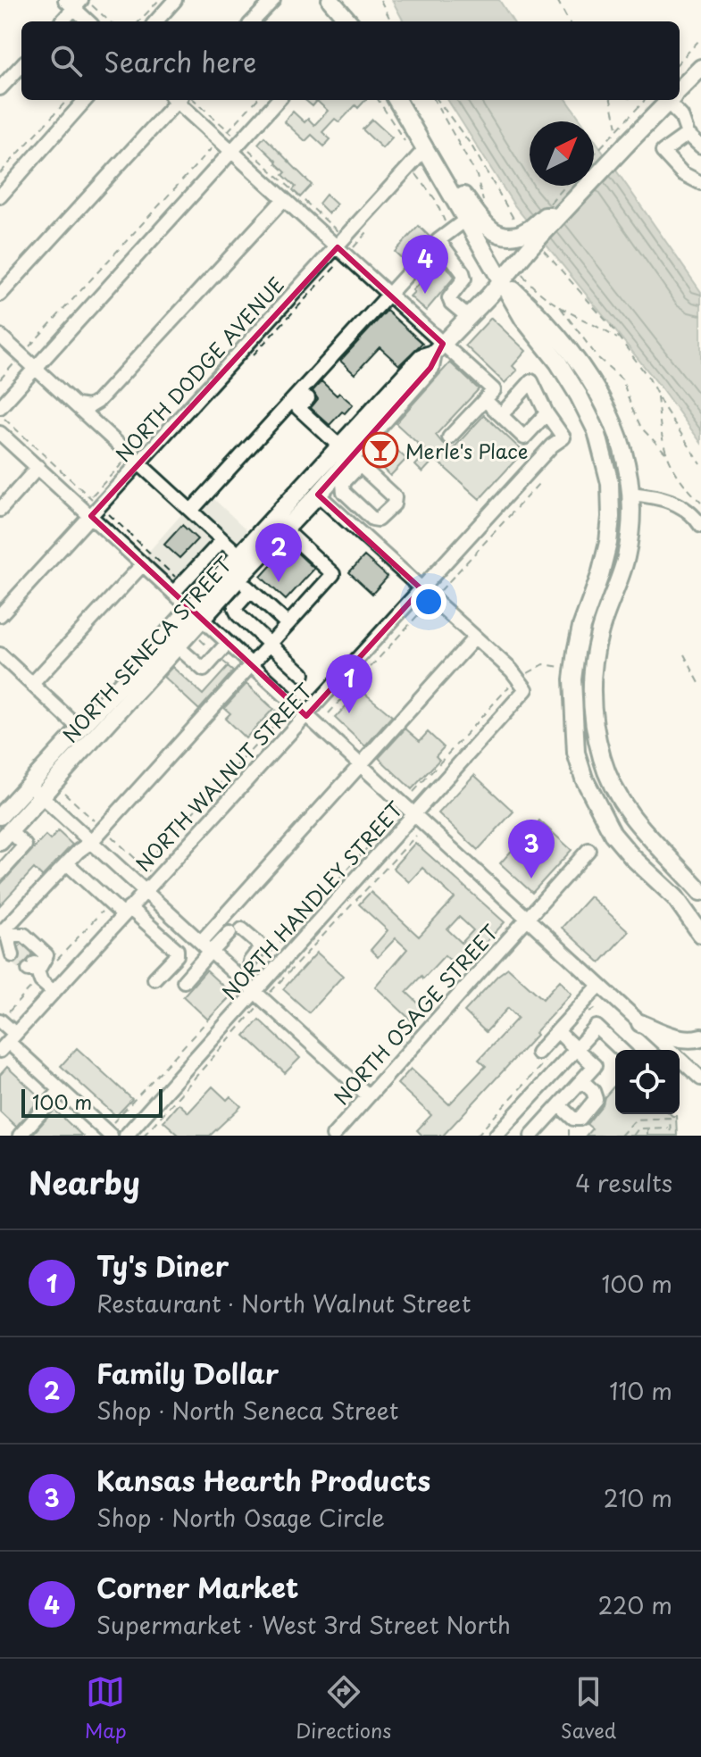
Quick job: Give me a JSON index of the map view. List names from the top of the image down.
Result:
{
  "streets": {
    "main road": ["NORTH SENECA STREET"],
    "street": [
      "NORTH DODGE AVENUE",
      "NORTH WALNUT STREET",
      "NORTH HANDLEY STREET",
      "NORTH OSAGE STREET"
    ]
  },
  "places": {
    "bar": ["Merle's Place"]
  },
  "scale_bar": "100 m",
  "north": "top right",
  "page": {
    "search": "Search here",
    "pins": [
      "4",
      "2",
      "1",
      "3"
    ],
    "scale": "100 m",
    "heading": ["Nearby", "4 results"],
    "list": [
      {
        "mark": "1",
        "name": "Ty's Diner",
        "note": "Restaurant · North Walnut Street",
        "value": "100 m"
      },
      {
        "mark": "2",
        "name": "Family Dollar",
        "note": "Shop · North Seneca Street",
        "value": "110 m"
      },
      {
        "mark": "3",
        "name": "Kansas Hearth Products",
        "note": "Shop · North Osage Circle",
        "value": "210 m"
      },
      {
        "mark": "4",
        "name": "Corner Market",
        "note": "Supermarket · West 3rd Street North",
        "value": "220 m"
      }
    ],
    "nav": ["Map", "Directions", "Saved"]
  }
}
